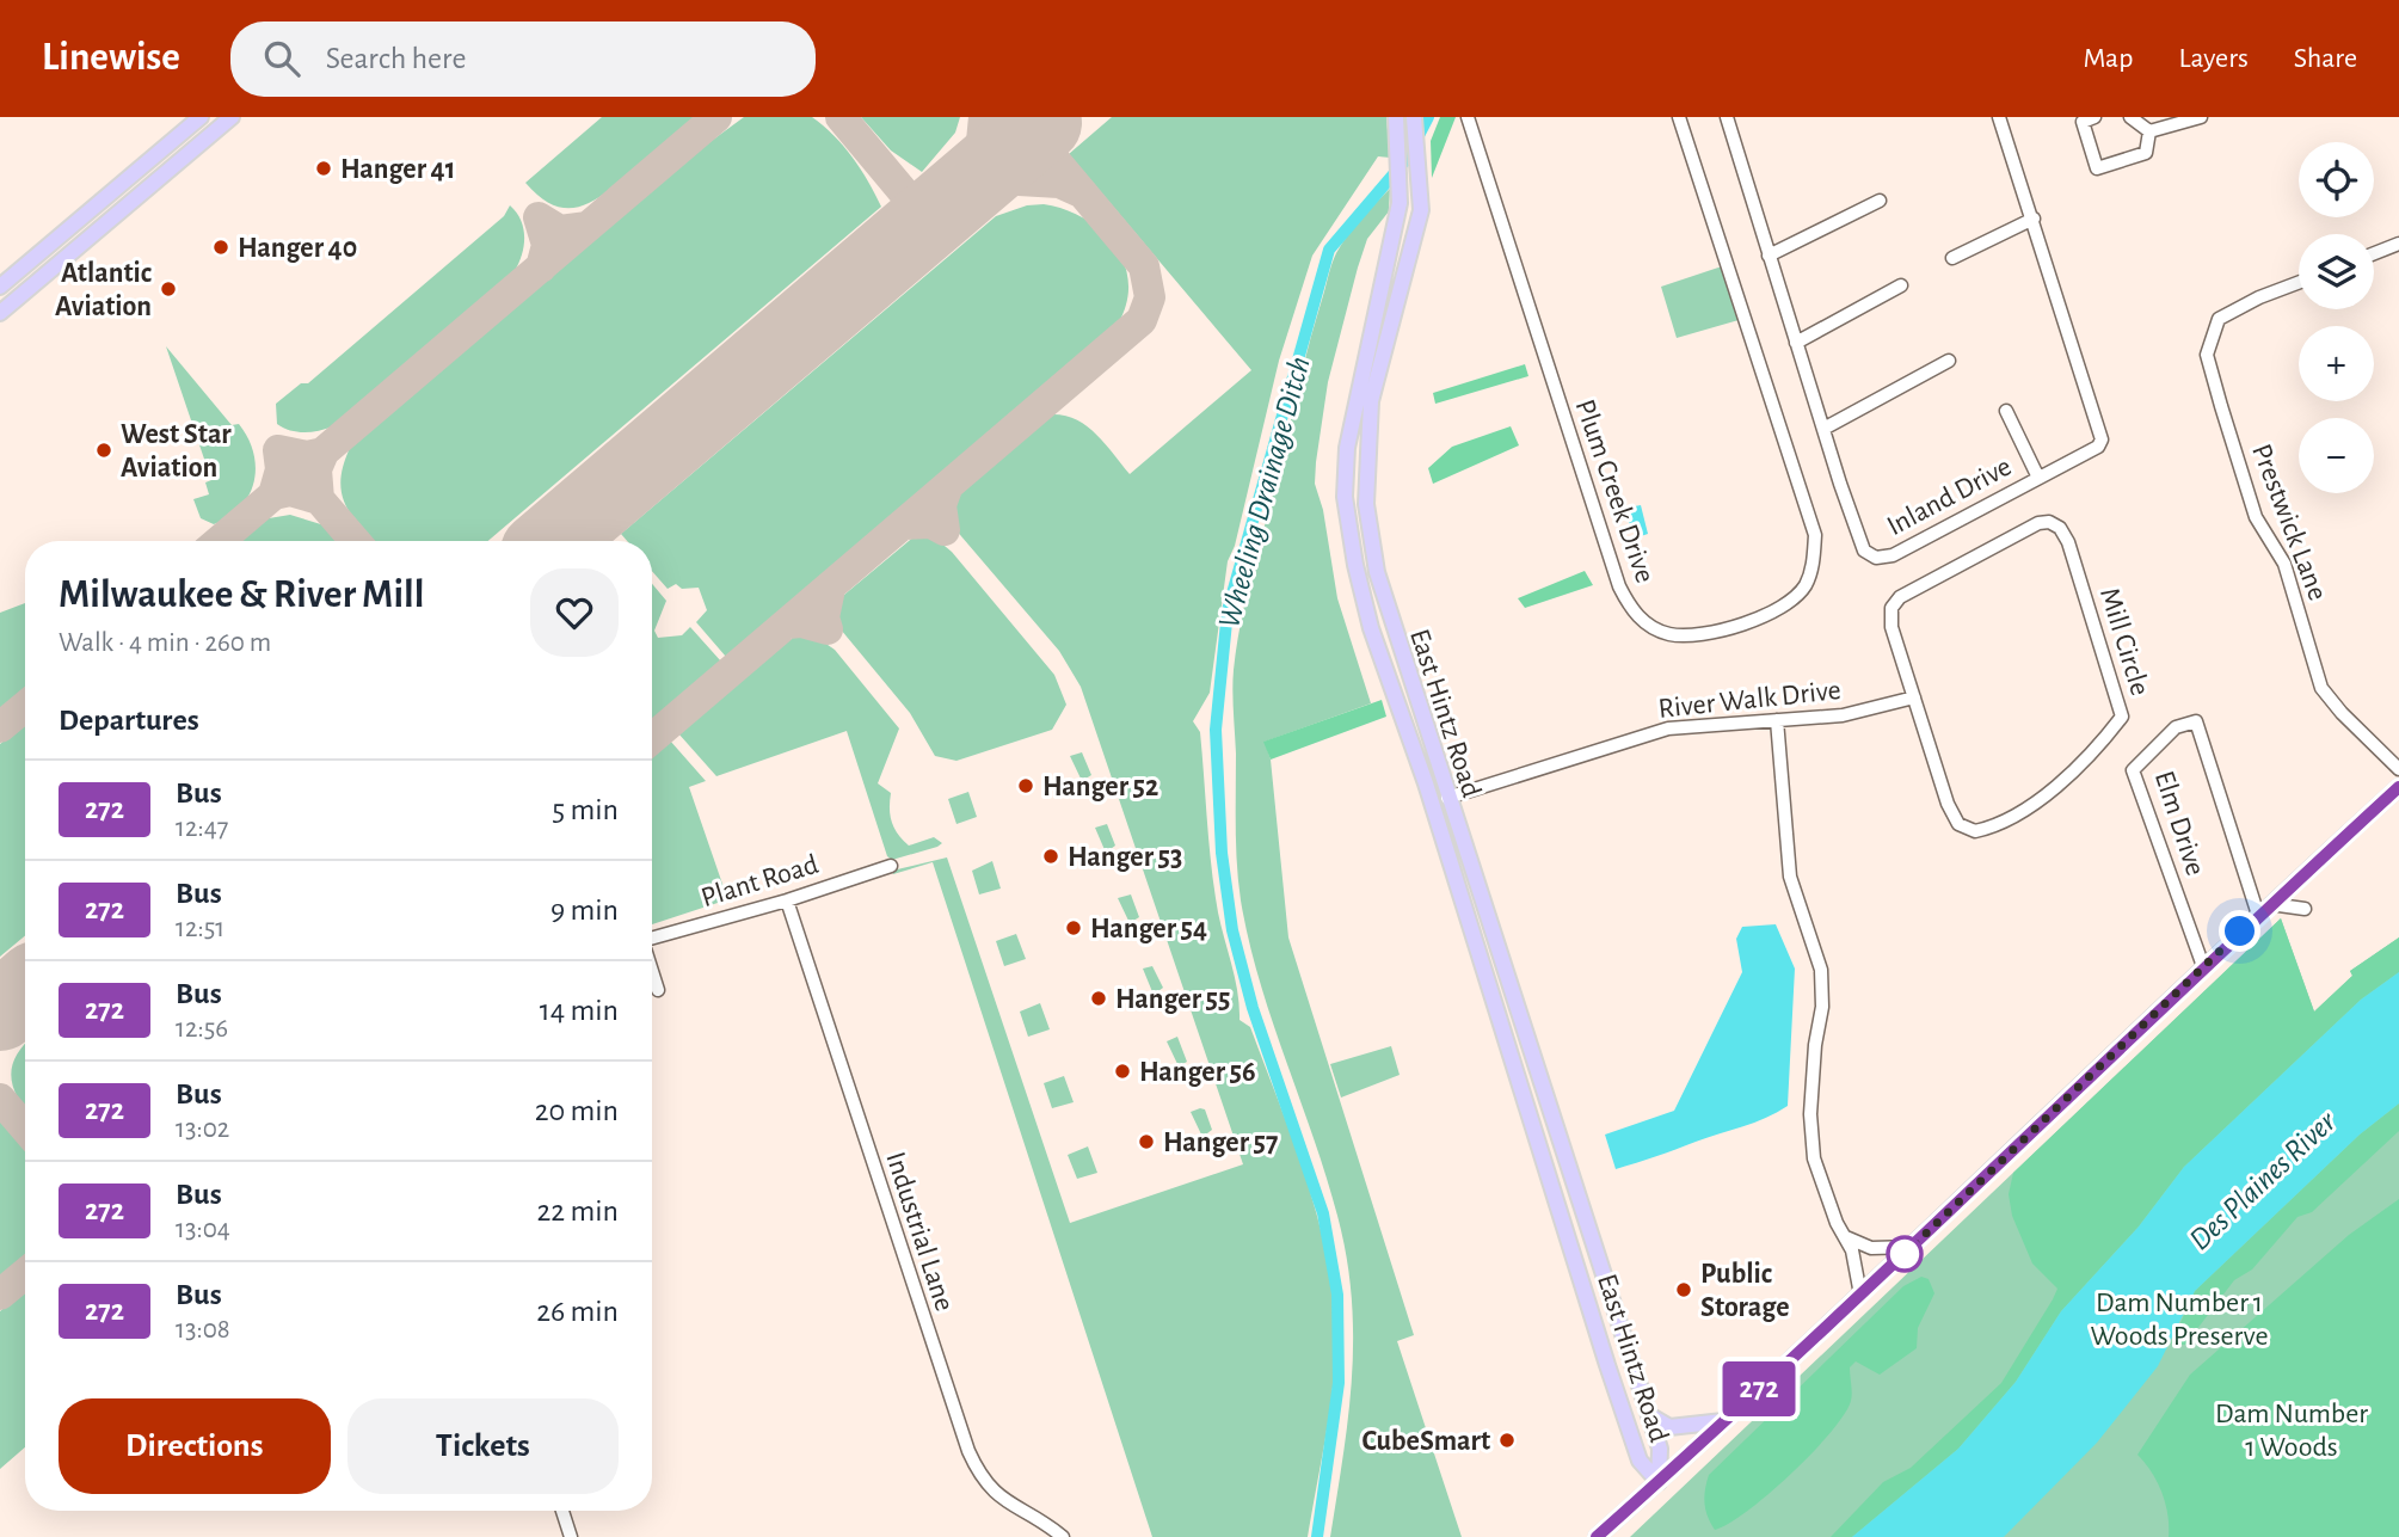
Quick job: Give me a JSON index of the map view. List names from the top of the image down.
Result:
{
  "streets": {
    "main road": ["East Hintz Road"],
    "street": [
      "Plum Creek Drive",
      "Inland Drive",
      "Prestwick Lane",
      "Mill Circle",
      "River Walk Drive",
      "Elm Drive",
      "Plant Road",
      "Industrial Lane"
    ]
  },
  "crossings": [
    ["Mill Circle", "River Walk Drive"],
    ["River Walk Drive", "East Hintz Road"],
    ["Plant Road", "Industrial Lane"]
  ],
  "water": ["Wheeling Drainage Ditch", "Des Plaines River"],
  "parks": ["Dam Number 1 Woods Preserve", "Dam Number 1 Woods"],
  "places": [
    "Hanger 41",
    "Hanger 40",
    "Atlantic Aviation",
    "West Star Aviation",
    "Hanger 52",
    "Hanger 53",
    "Hanger 54",
    "Hanger 55",
    "Hanger 56",
    "Hanger 57",
    "Public Storage",
    "CubeSmart"
  ],
  "lines": ["bus line 272"],
  "page": {
    "header": "Linewise",
    "search": "Search here",
    "nav": ["Map", "Layers", "Share"],
    "on_map": "272",
    "map_buttons": ["+", "−"],
    "heading": [
      ["Milwaukee & River Mill", "Walk · 4 min · 260 m"],
      "Departures"
    ],
    "list": [
      {
        "mark": "272",
        "name": "Bus",
        "note": "12:47",
        "value": "5 min"
      },
      {
        "mark": "272",
        "name": "Bus",
        "note": "12:51",
        "value": "9 min"
      },
      {
        "mark": "272",
        "name": "Bus",
        "note": "12:56",
        "value": "14 min"
      },
      {
        "mark": "272",
        "name": "Bus",
        "note": "13:02",
        "value": "20 min"
      },
      {
        "mark": "272",
        "name": "Bus",
        "note": "13:04",
        "value": "22 min"
      },
      {
        "mark": "272",
        "name": "Bus",
        "note": "13:08",
        "value": "26 min"
      }
    ],
    "buttons": ["Directions", "Tickets"]
  }
}
